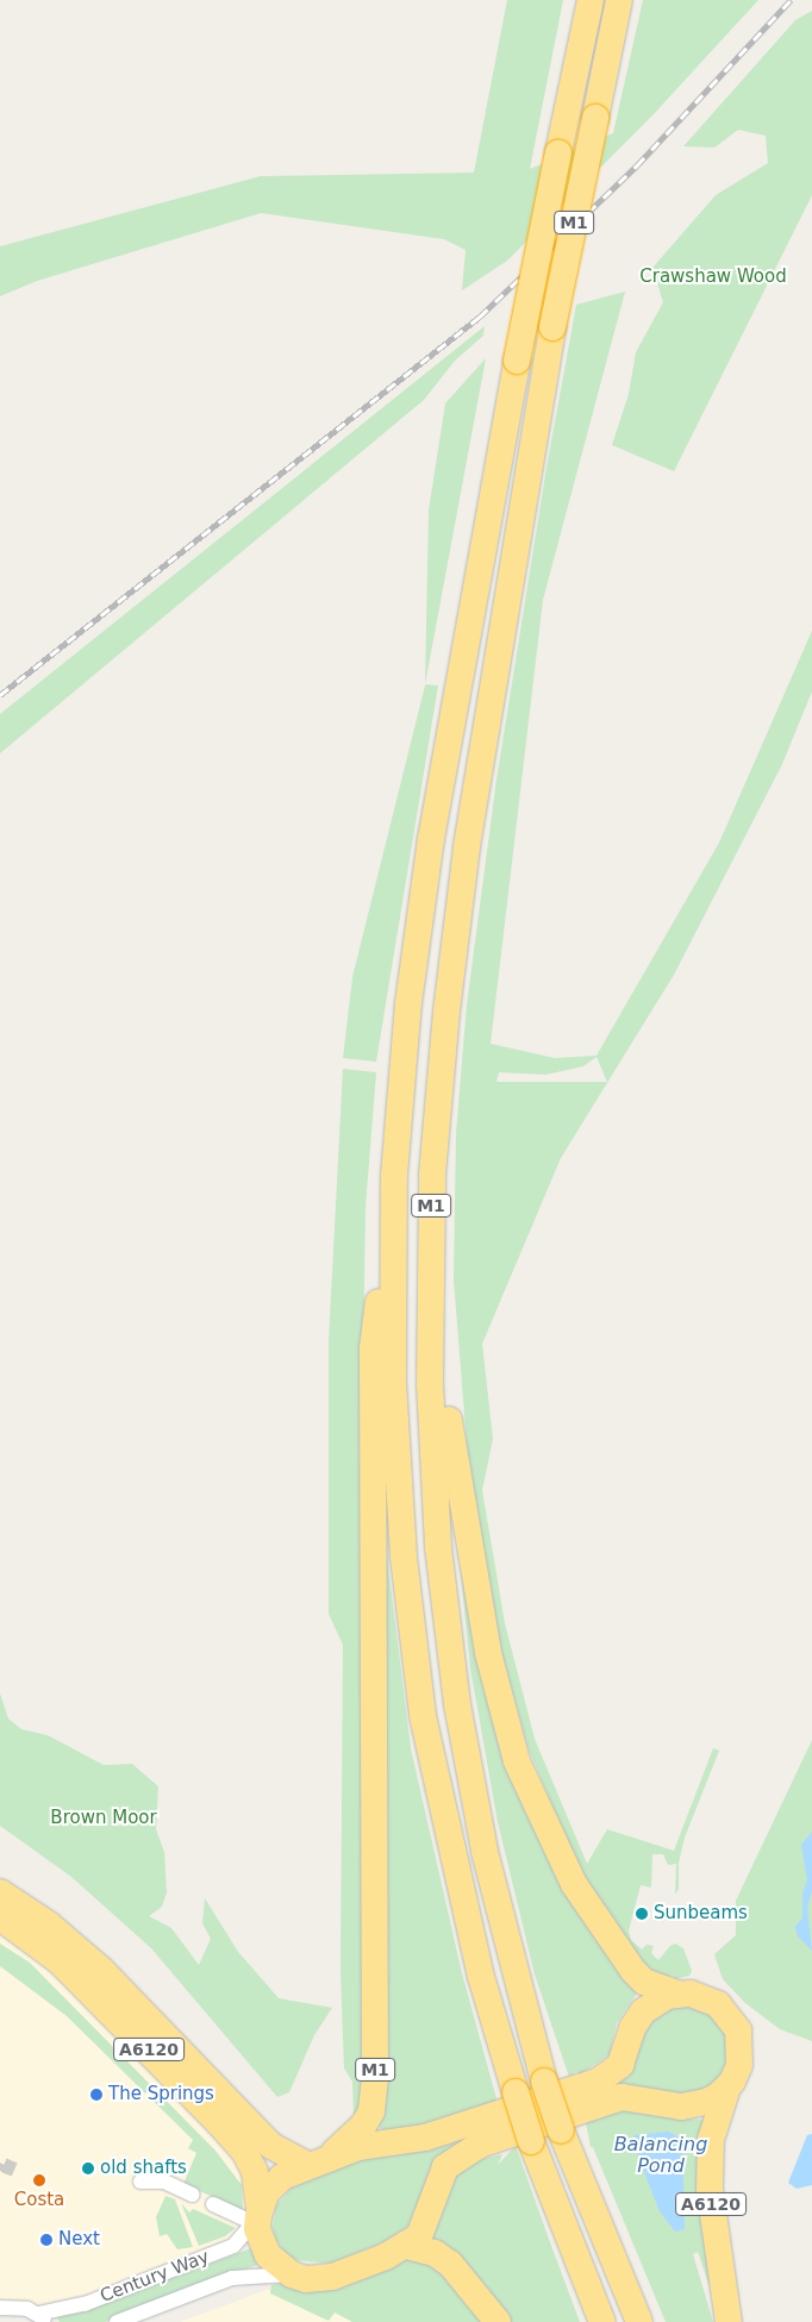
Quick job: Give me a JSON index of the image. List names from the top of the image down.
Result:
{
  "streets": {
    "highway": ["M1", "A6120"],
    "street": ["Century Way"]
  },
  "crossings": [
    ["M1", "A6120"],
    ["A6120", "Century Way"]
  ],
  "water": ["Balancing Pond"],
  "parks": ["Crawshaw Wood", "Brown Moor"],
  "places": [
    "Sunbeams",
    "The Springs",
    "old shafts",
    "Costa",
    "Next"
  ]
}
